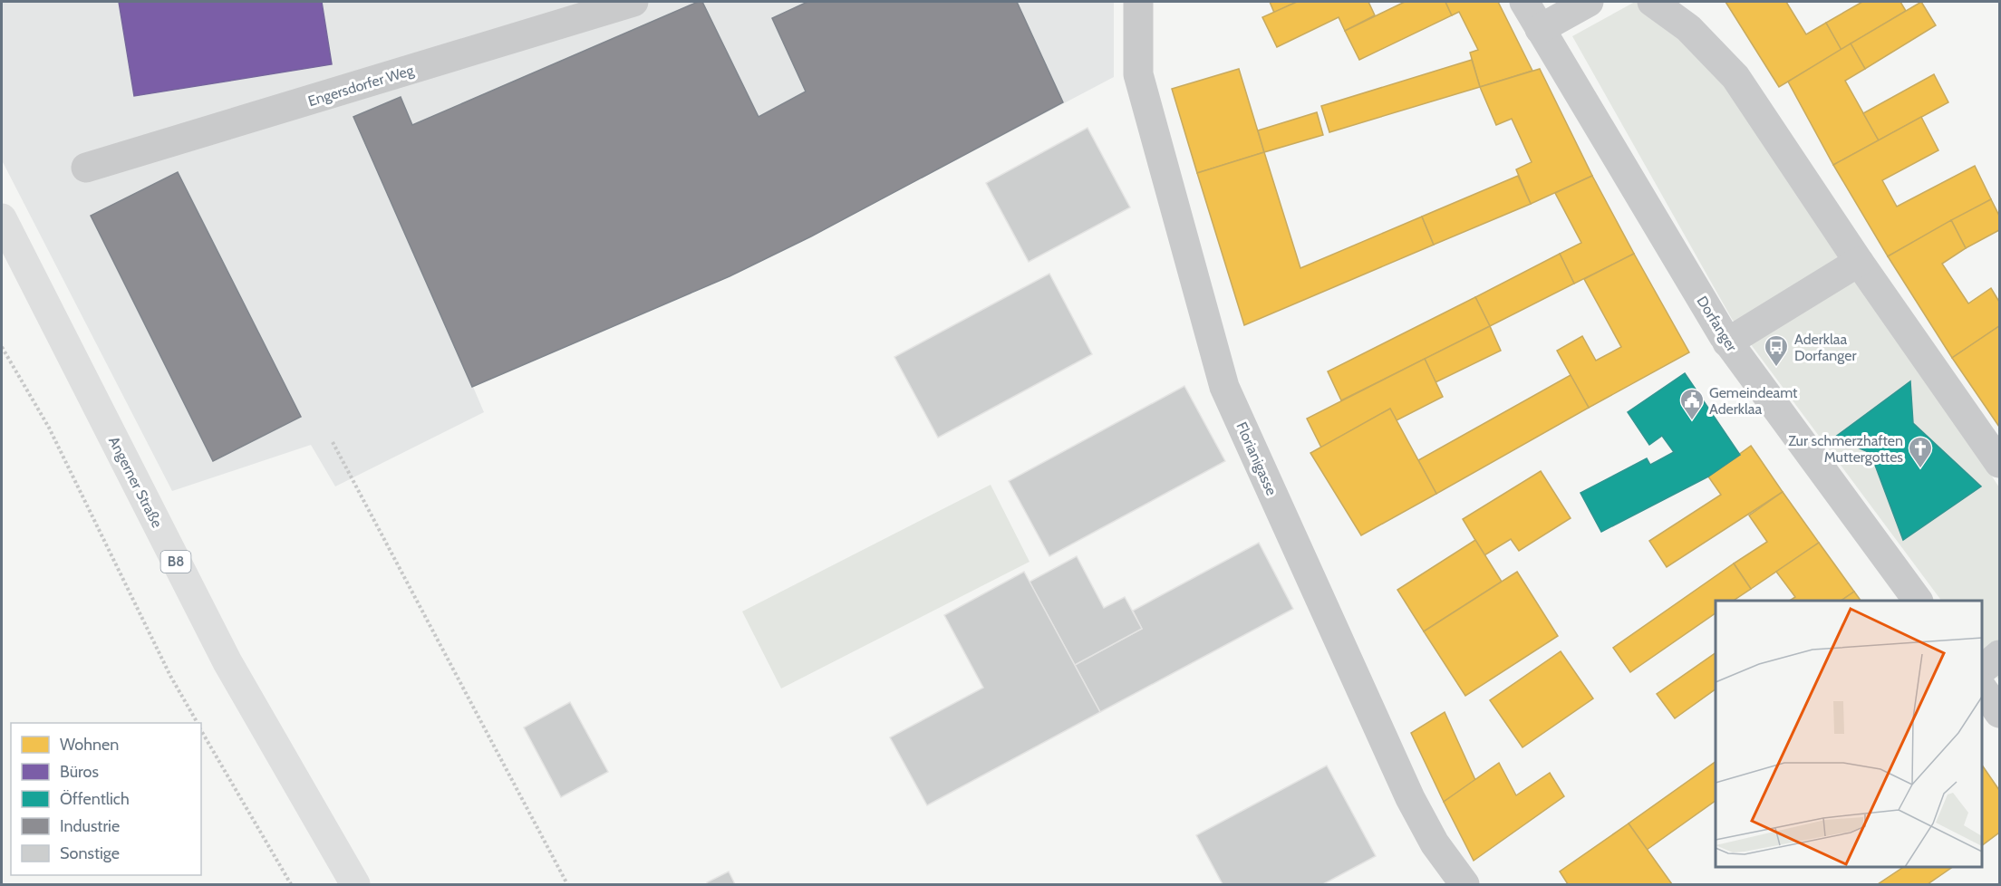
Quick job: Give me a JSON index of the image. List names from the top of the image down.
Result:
{
  "streets": {
    "main road": ["Angerner Straße", "B8"],
    "street": ["Engersdorfer Weg", "Dorfanger", "Florianigasse"]
  },
  "places": {
    "bus stop": ["Aderklaa Dorfanger"],
    "public building": ["Gemeindeamt Aderklaa"],
    "church": ["Zur schmerzhaften Muttergottes"]
  },
  "legend": [
    "Wohnen",
    "Büros",
    "Öffentlich",
    "Industrie",
    "Sonstige"
  ]
}
